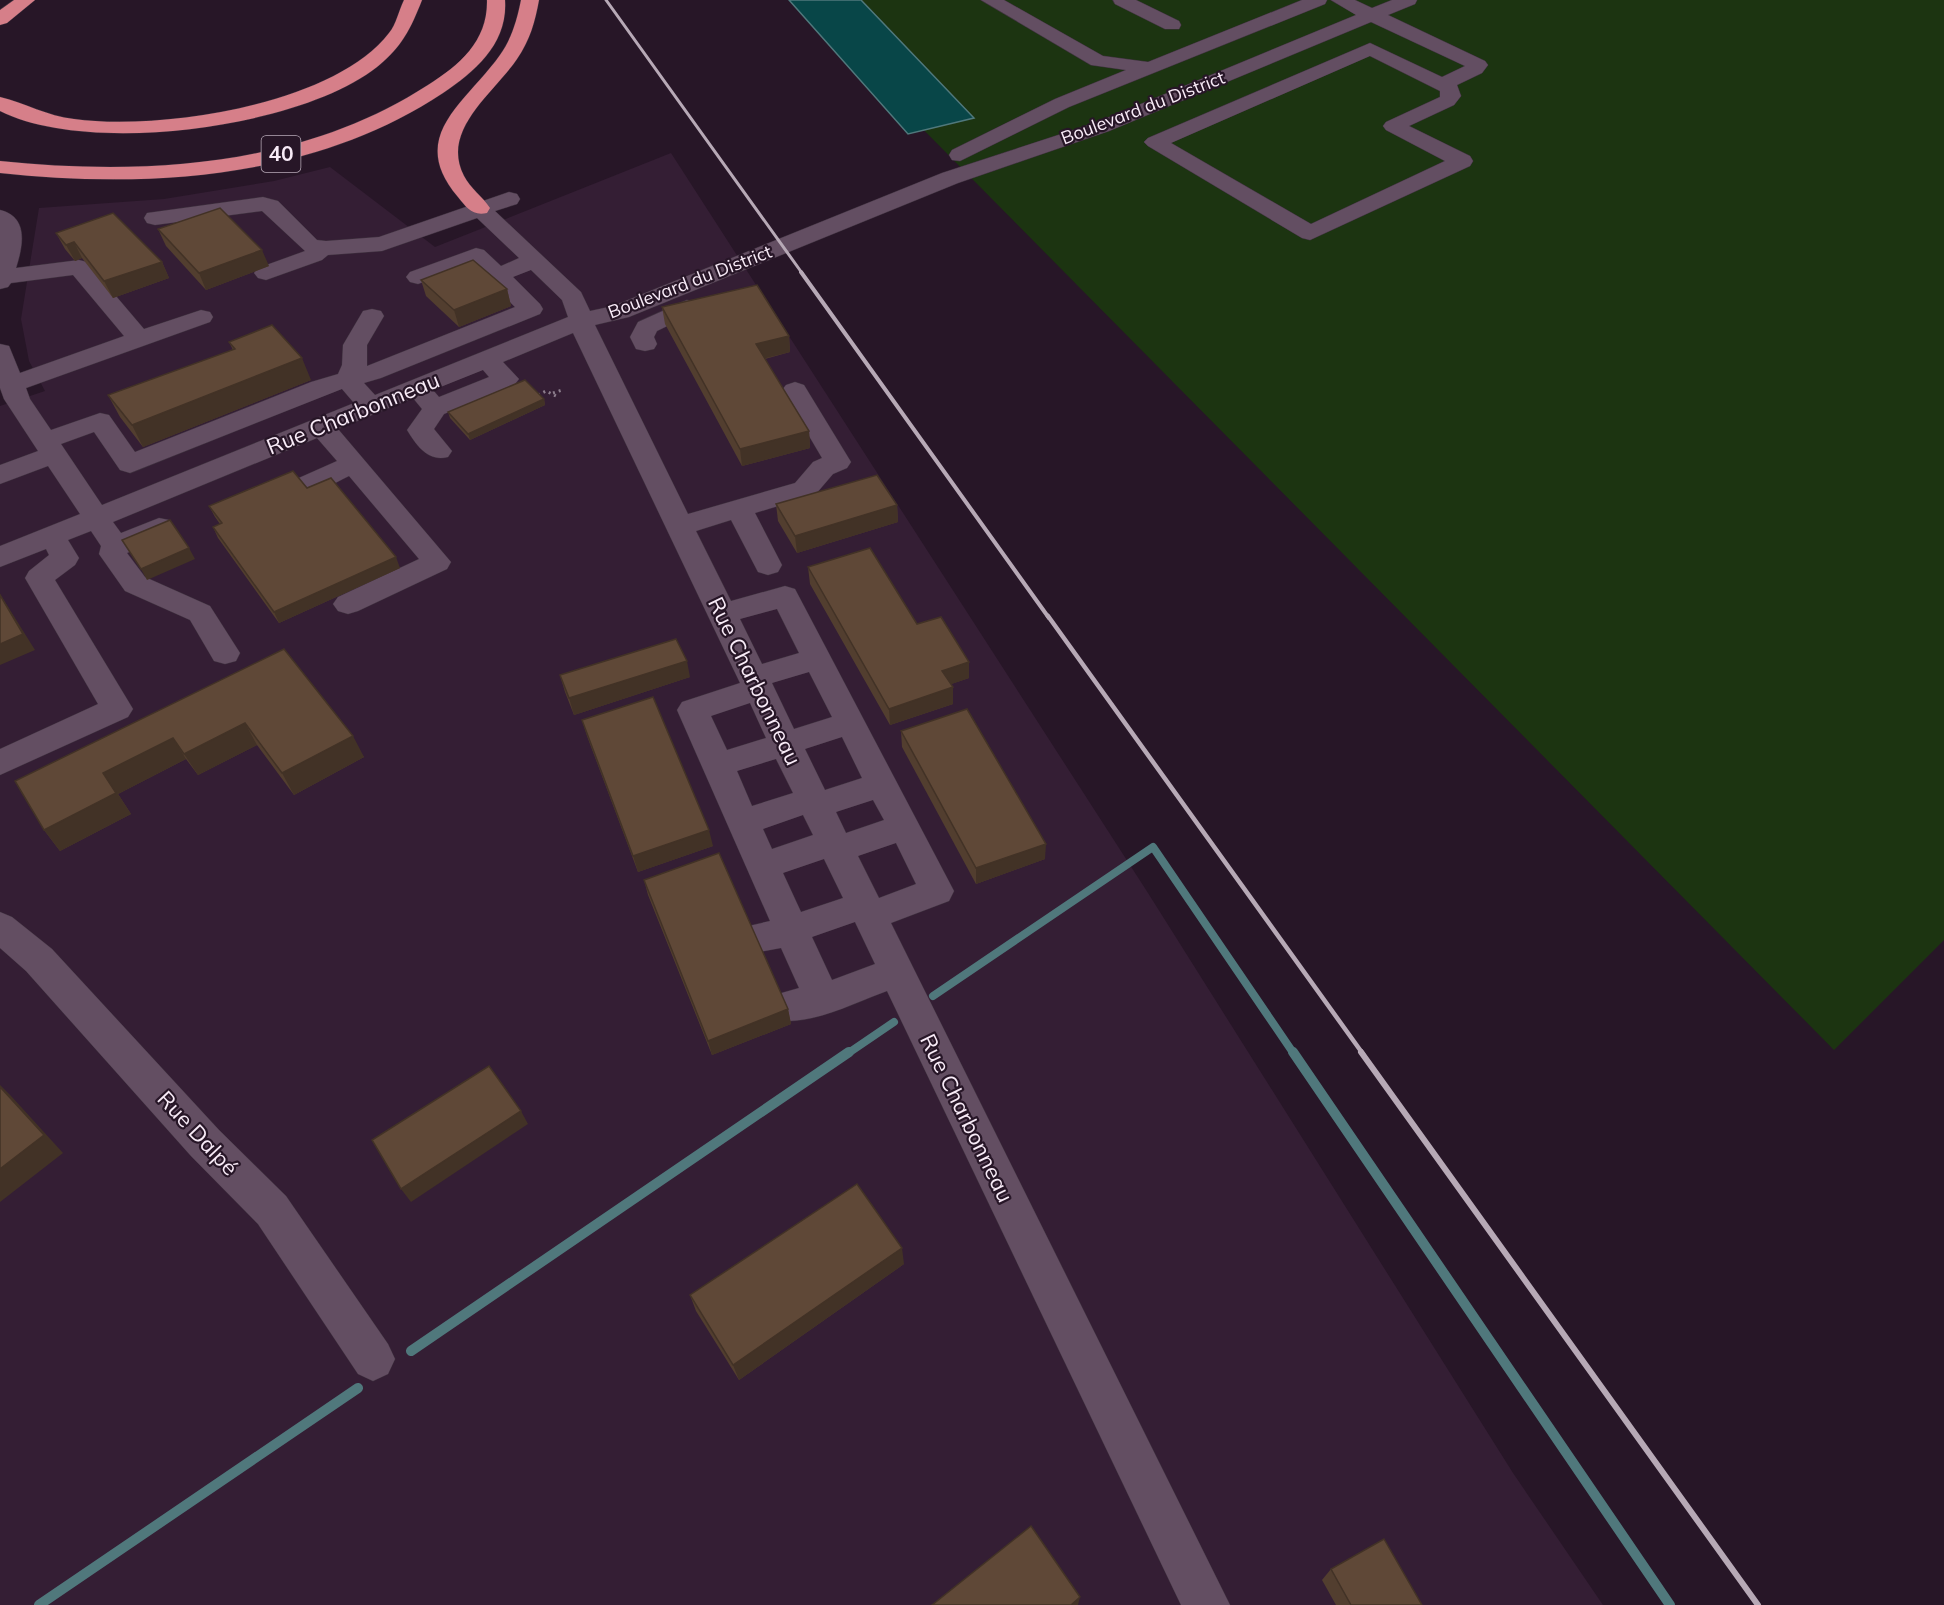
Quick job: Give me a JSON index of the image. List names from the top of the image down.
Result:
{
  "streets": {
    "highway": ["40"],
    "street": ["Boulevard du District", "Rue Charbonneau", "Rue Dalpé"]
  },
  "crossings": [
    ["Boulevard du District", "Rue Charbonneau"]
  ]
}
